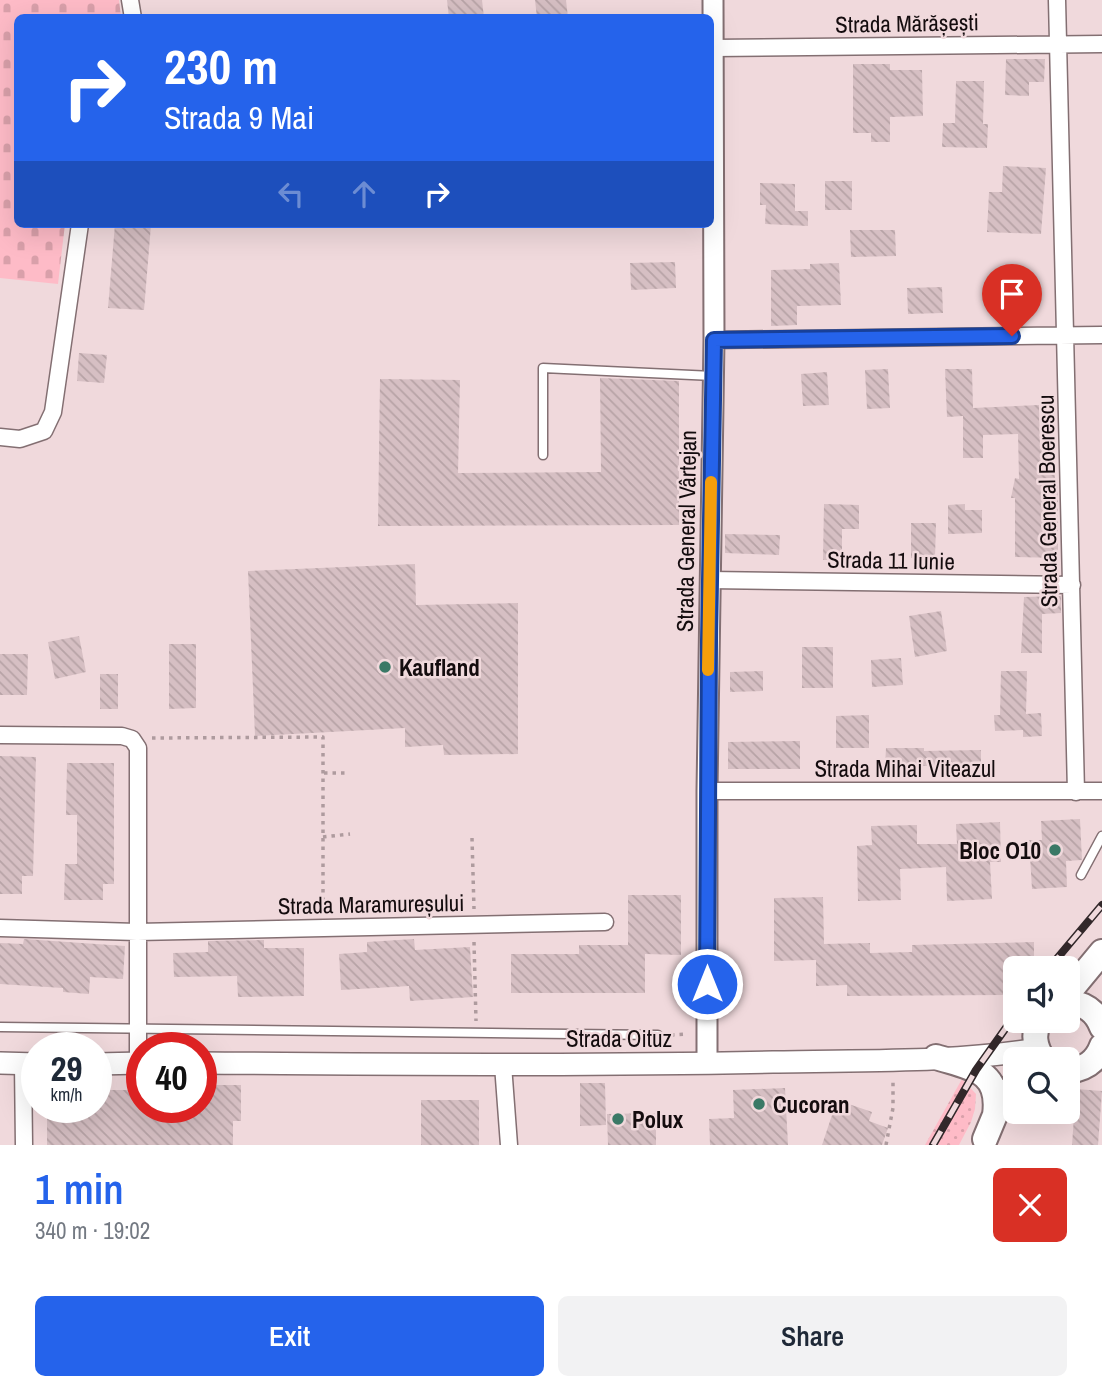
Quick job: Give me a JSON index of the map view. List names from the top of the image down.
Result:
{
  "streets": {
    "main road": ["Strada Oituz"],
    "street": [
      "Strada Mărășești",
      "Strada General Boerescu",
      "Strada General Vârtejan",
      "Strada 11 Iunie",
      "Strada Mihai Viteazul",
      "Strada Maramureșului"
    ]
  },
  "crossings": [
    ["Strada Mărășești", "Strada General Boerescu"],
    ["Strada General Boerescu", "Strada 11 Iunie"],
    ["Strada General Boerescu", "Strada Mihai Viteazul"],
    ["Strada General Vârtejan", "Strada 11 Iunie"],
    ["Strada General Vârtejan", "Strada Mihai Viteazul"],
    ["Strada General Vârtejan", "Strada Oituz"]
  ],
  "places": [
    "Kaufland",
    "Bloc O10",
    "Cucoran",
    "Polux"
  ],
  "page": {
    "turn": ["230 m", "Strada 9 Mai"],
    "speed": "29 km/h",
    "limit": "40",
    "heading": ["1 min", "340 m · 19:02"],
    "buttons": ["Exit", "Share"]
  }
}
